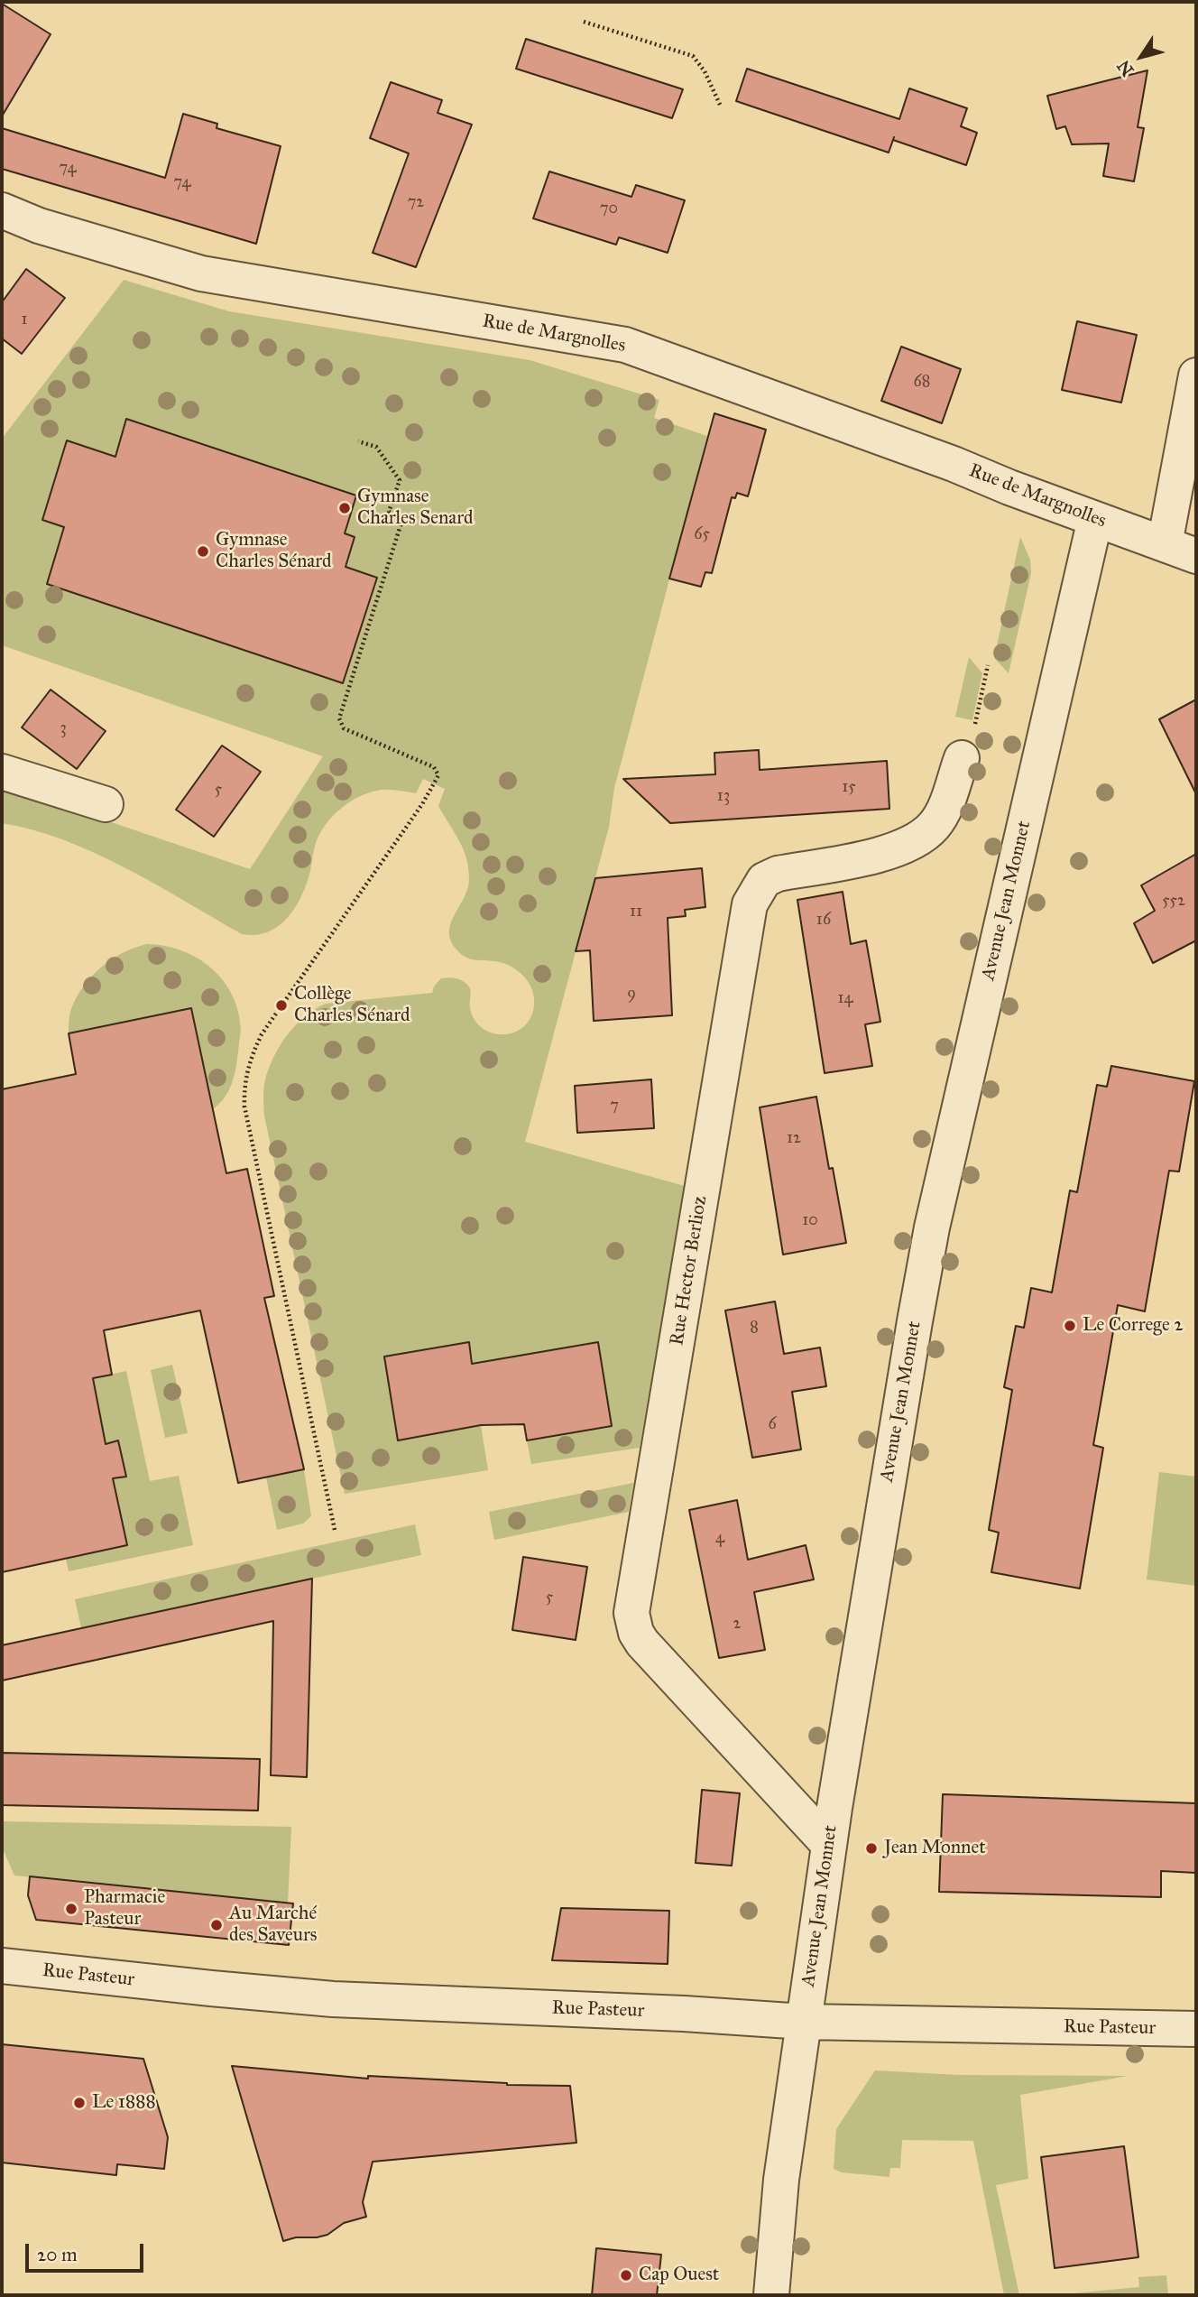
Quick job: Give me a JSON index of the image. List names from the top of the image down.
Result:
{
  "streets": {
    "street": [
      "Rue de Margnolles",
      "Avenue Jean Monnet",
      "Rue Hector Berlioz",
      "Rue Pasteur"
    ]
  },
  "crossings": [
    ["Rue de Margnolles", "Avenue Jean Monnet"],
    ["Avenue Jean Monnet", "Rue Hector Berlioz"],
    ["Avenue Jean Monnet", "Rue Pasteur"]
  ],
  "places": [
    "Gymnase Charles Senard",
    "Gymnase Charles Sénard",
    "Collège Charles Sénard",
    "Le Correge 2",
    "Jean Monnet",
    "Pharmacie Pasteur",
    "Au Marché des Saveurs",
    "Le 1888",
    "Cap Ouest"
  ],
  "house_numbers": [
    "74",
    "74",
    "72",
    "70",
    "1",
    "68",
    "65",
    "3",
    "15",
    "5",
    "13",
    "552",
    "11",
    "16",
    "9",
    "14",
    "7",
    "12",
    "10",
    "8",
    "6",
    "4",
    "5",
    "2"
  ],
  "scale_bar": "20 m",
  "north": "bottom left"
}
